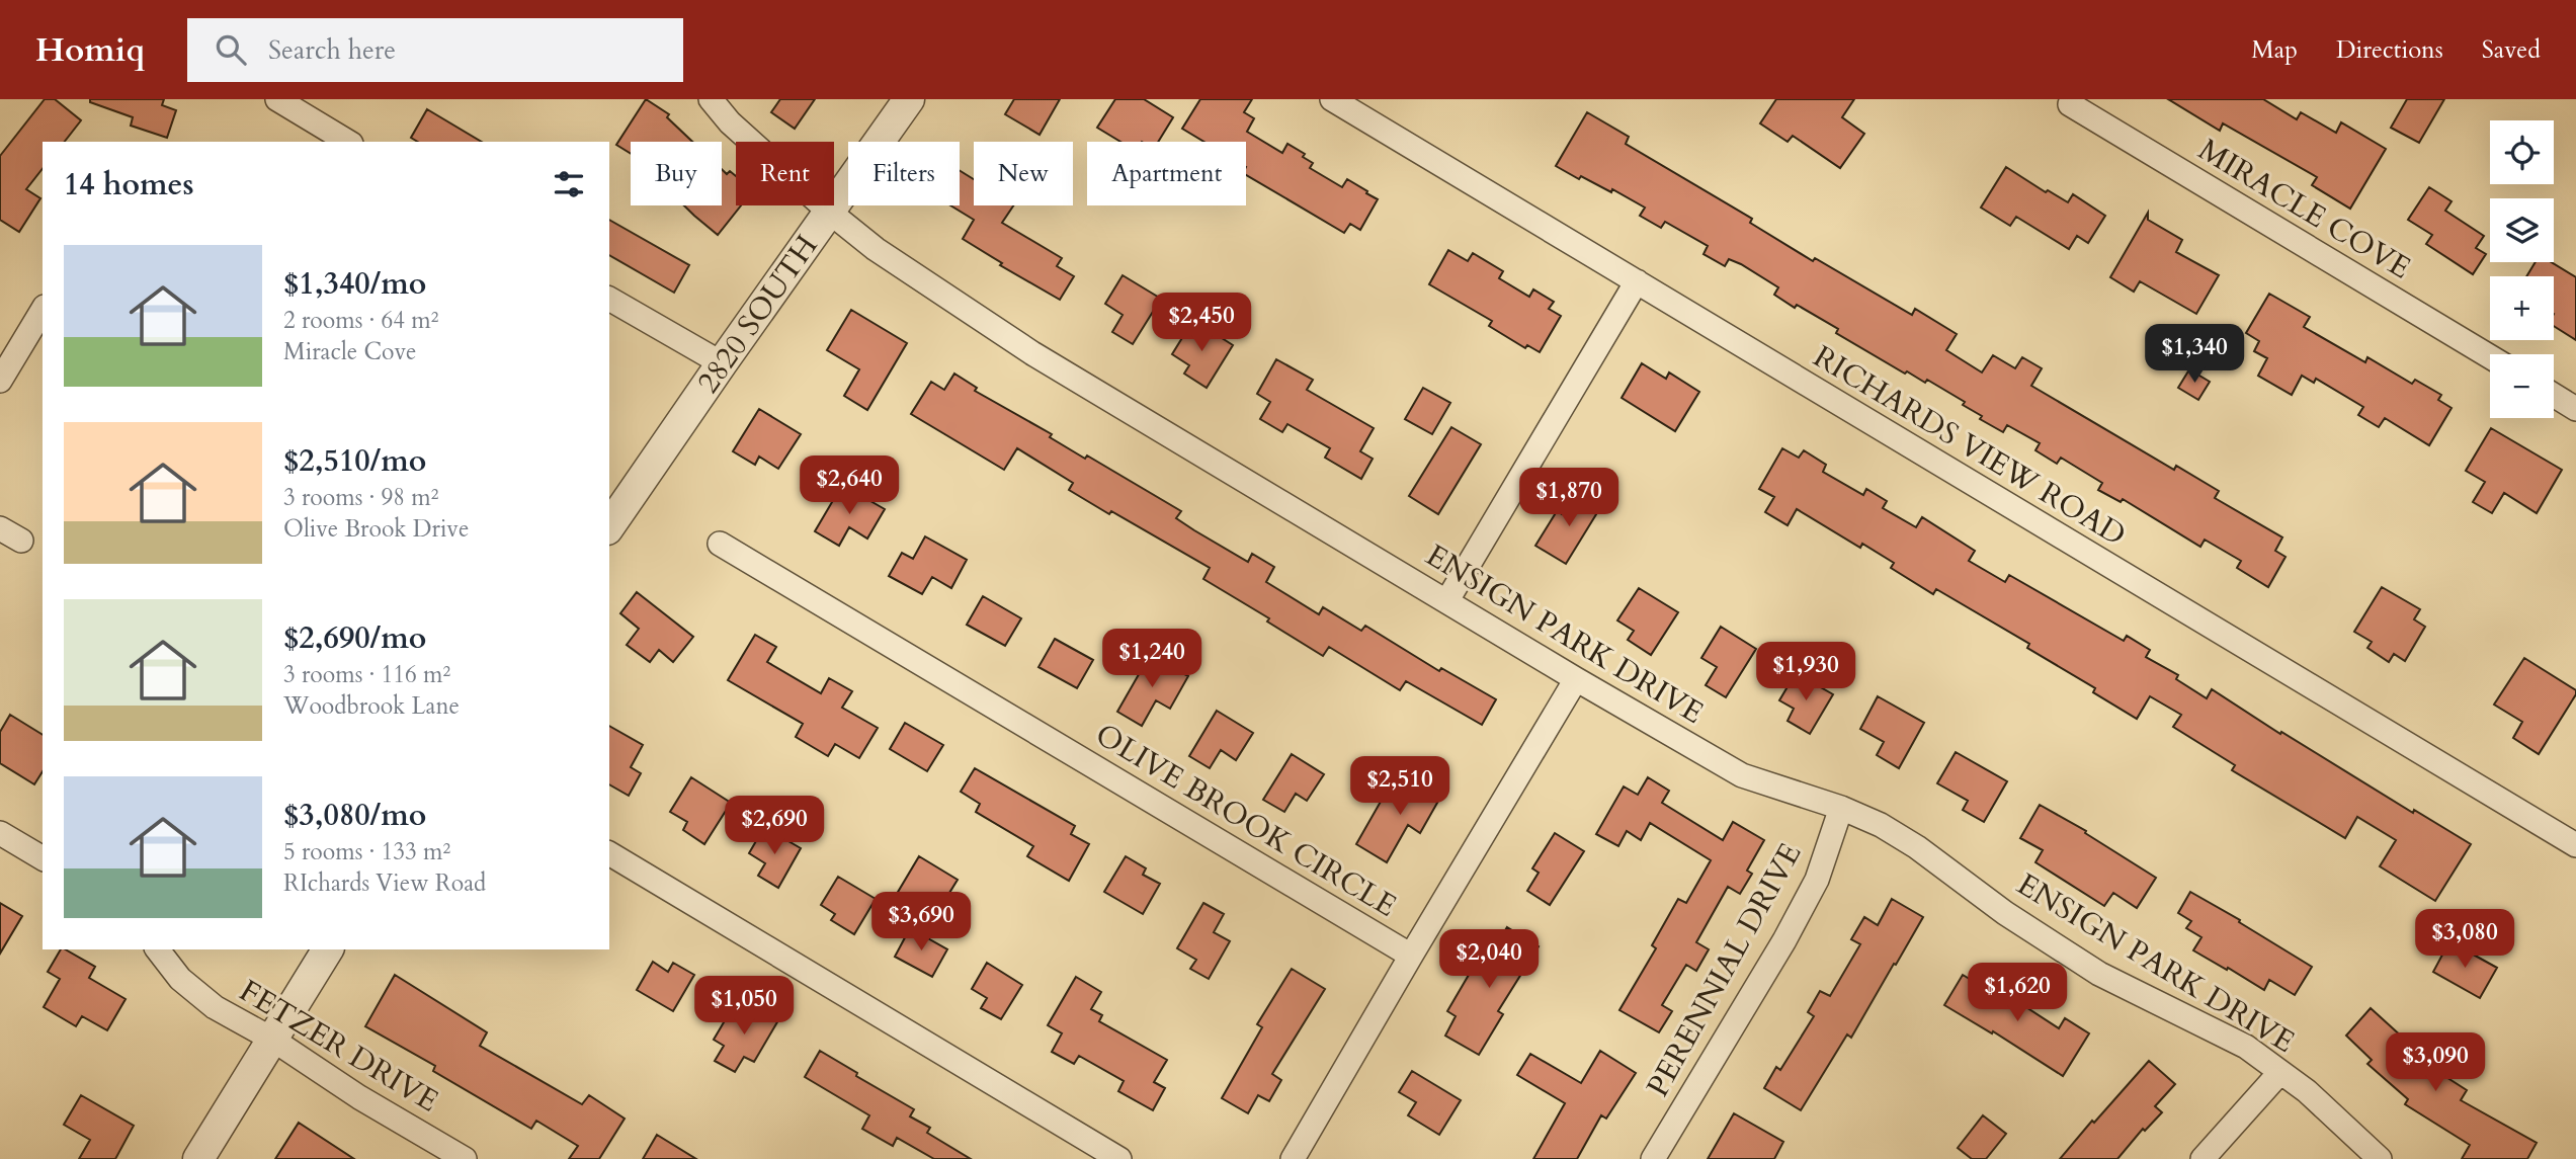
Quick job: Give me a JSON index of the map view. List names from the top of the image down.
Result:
{
  "streets": {
    "street": [
      "MIRACLE COVE",
      "2820 SOUTH",
      "RICHARDS VIEW ROAD",
      "ENSIGN PARK DRIVE",
      "OLIVE BROOK CIRCLE",
      "PERENNIAL DRIVE",
      "FETZER DRIVE"
    ]
  },
  "crossings": [
    ["2820 SOUTH", "ENSIGN PARK DRIVE"],
    ["ENSIGN PARK DRIVE", "PERENNIAL DRIVE"]
  ],
  "page": {
    "header": "Homiq",
    "search": "Search here",
    "nav": ["Map", "Directions", "Saved"],
    "map_buttons": ["+", "−"],
    "chip": [
      "Buy",
      "Rent",
      "Filters",
      "New",
      "Apartment"
    ],
    "heading": "14 homes",
    "list": [
      {
        "name": "$1,340/mo",
        "note": "2 rooms · 64 m² · Miracle Cove"
      },
      {
        "name": "$2,510/mo",
        "note": "3 rooms · 98 m² · Olive Brook Drive"
      },
      {
        "name": "$2,690/mo",
        "note": "3 rooms · 116 m² · Woodbrook Lane"
      },
      {
        "name": "$3,080/mo",
        "note": "5 rooms · 133 m² · RIchards View Road"
      }
    ],
    "price": [
      "$2,450",
      "$1,340",
      "$2,640",
      "$1,870",
      "$1,240",
      "$1,930",
      "$2,510",
      "$2,690",
      "$3,690",
      "$3,080",
      "$2,040",
      "$1,620",
      "$1,050",
      "$3,090"
    ]
  }
}
